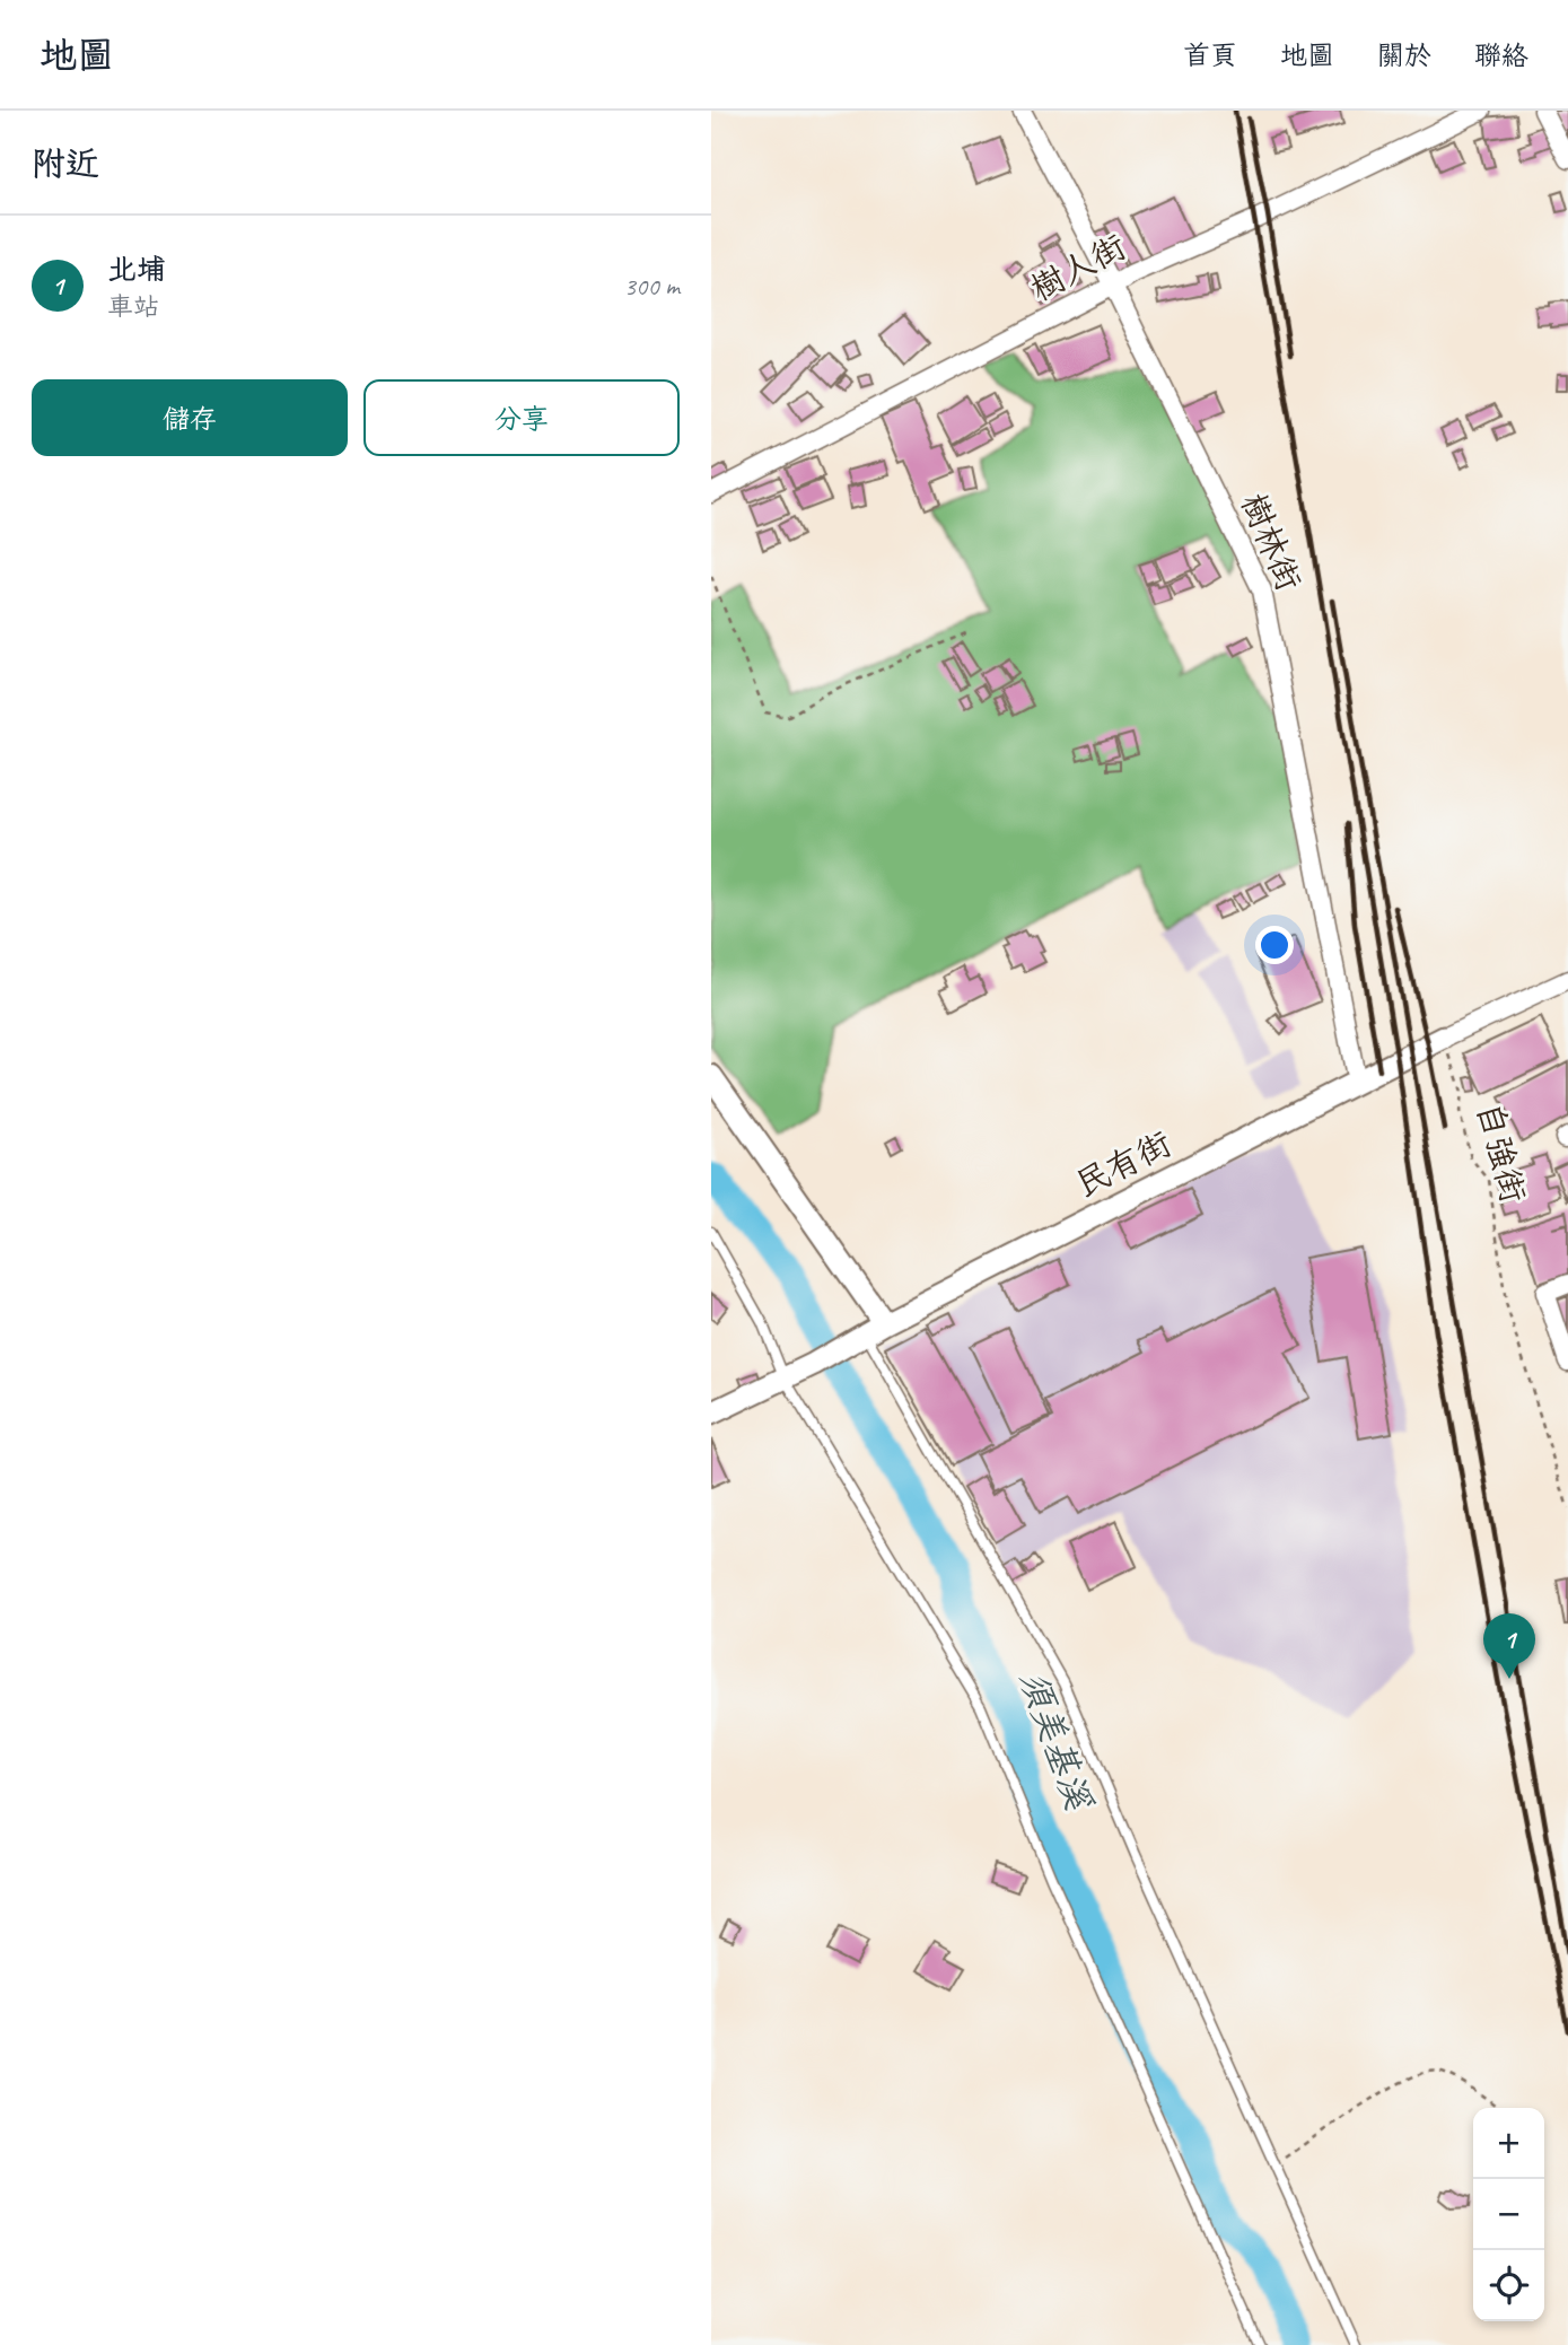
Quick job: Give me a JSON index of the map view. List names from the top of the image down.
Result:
{
  "streets": {
    "street": ["樹人街", "樹林街", "民有街"],
    "path": ["自強街"]
  },
  "crossings": [
    ["樹人街", "樹林街"],
    ["樹林街", "民有街"],
    ["自強街", "民有街"]
  ],
  "water": ["須美基溪"],
  "page": {
    "header": "地圖",
    "nav": [
      "首頁",
      "地圖",
      "關於",
      "聯絡"
    ],
    "heading": "附近",
    "list": [
      {
        "mark": "1",
        "name": "北埔",
        "note": "車站",
        "value": "300 m"
      }
    ],
    "buttons": ["儲存", "分享"],
    "pins": "1",
    "map_buttons": ["+", "−"]
  }
}
